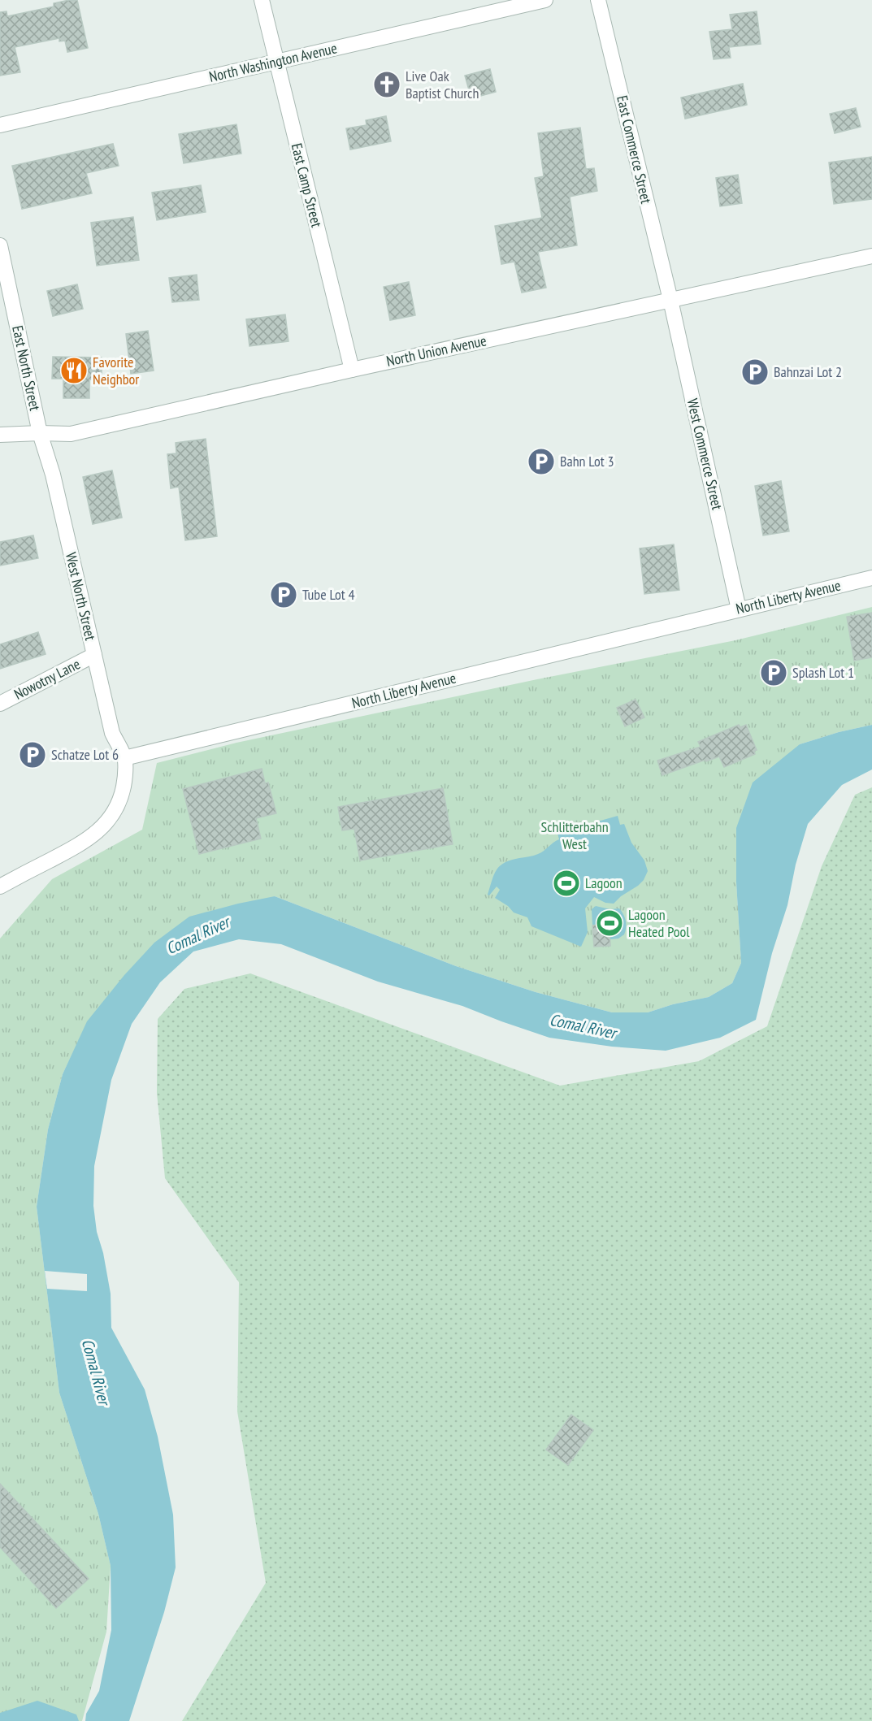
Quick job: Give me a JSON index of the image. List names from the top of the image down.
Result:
{
  "streets": {
    "street": [
      "North Washington Avenue",
      "East Commerce Street",
      "East Camp Street",
      "North Union Avenue",
      "East North Street",
      "West Commerce Street",
      "West North Street",
      "North Liberty Avenue",
      "Nowotny Lane"
    ]
  },
  "crossings": [
    ["North Washington Avenue", "East Camp Street"],
    ["East Commerce Street", "North Union Avenue"],
    ["East Commerce Street", "West Commerce Street"],
    ["East Camp Street", "North Union Avenue"],
    ["North Union Avenue", "East North Street"],
    ["North Union Avenue", "West Commerce Street"],
    ["North Union Avenue", "West North Street"],
    ["East North Street", "West North Street"],
    ["West Commerce Street", "North Liberty Avenue"],
    ["West North Street", "North Liberty Avenue"],
    ["West North Street", "Nowotny Lane"]
  ],
  "water": ["Comal River"],
  "parks": ["Schlitterbahn West"],
  "places": {
    "church": ["Live Oak Baptist Church"],
    "restaurant": ["Favorite Neighbor"],
    "parking": [
      "Bahnzai Lot 2",
      "Bahn Lot 3",
      "Tube Lot 4",
      "Splash Lot 1",
      "Schatze Lot 6"
    ],
    "sports": ["Lagoon", "Lagoon Heated Pool"]
  }
}
